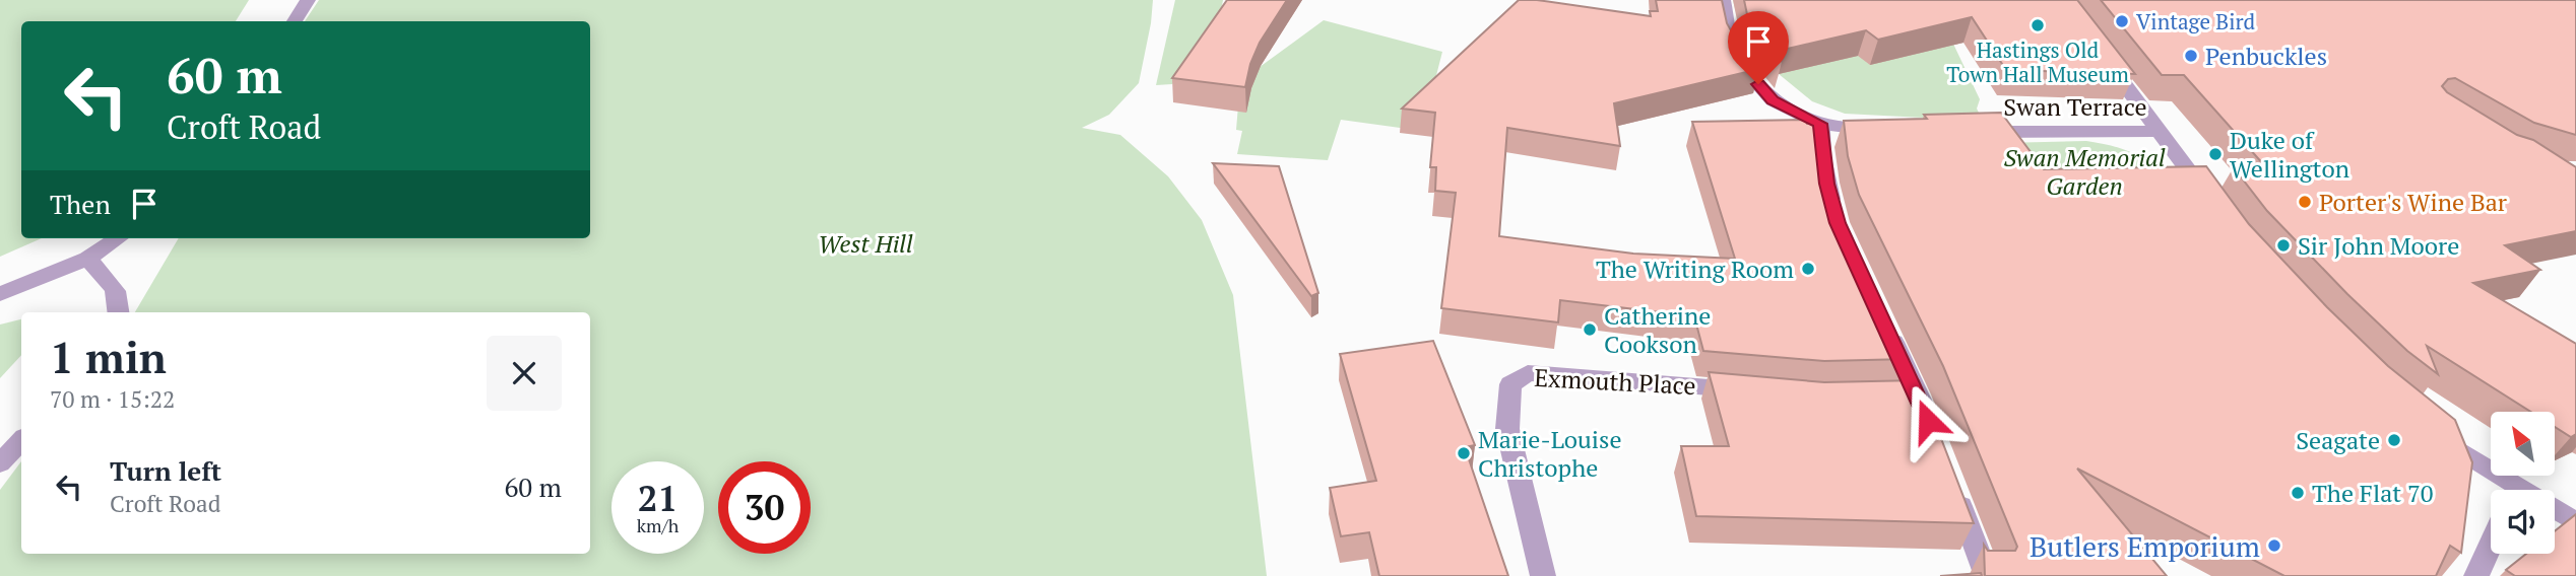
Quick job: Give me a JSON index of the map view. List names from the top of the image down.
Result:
{
  "streets": {
    "street": ["Swan Terrace", "Exmouth Place"]
  },
  "parks": ["Swan Memorial Garden", "West Hill"],
  "places": [
    "Vintage Bird",
    "Hastings Old Town Hall Museum",
    "Penbuckles",
    "Duke of Wellington",
    "Porter's Wine Bar",
    "Sir John Moore",
    "The Writing Room",
    "Catherine Cookson",
    "Seagate",
    "Marie-Louise Christophe",
    "The Flat 70",
    "Butlers Emporium"
  ],
  "north": "top left",
  "page": {
    "turn": ["60 m", "Croft Road"],
    "then": "Then",
    "heading": ["1 min", "70 m · 15:22"],
    "list": [
      {
        "name": "Turn left",
        "note": "Croft Road",
        "value": "60 m"
      }
    ],
    "speed": "21 km/h",
    "limit": "30"
  }
}
